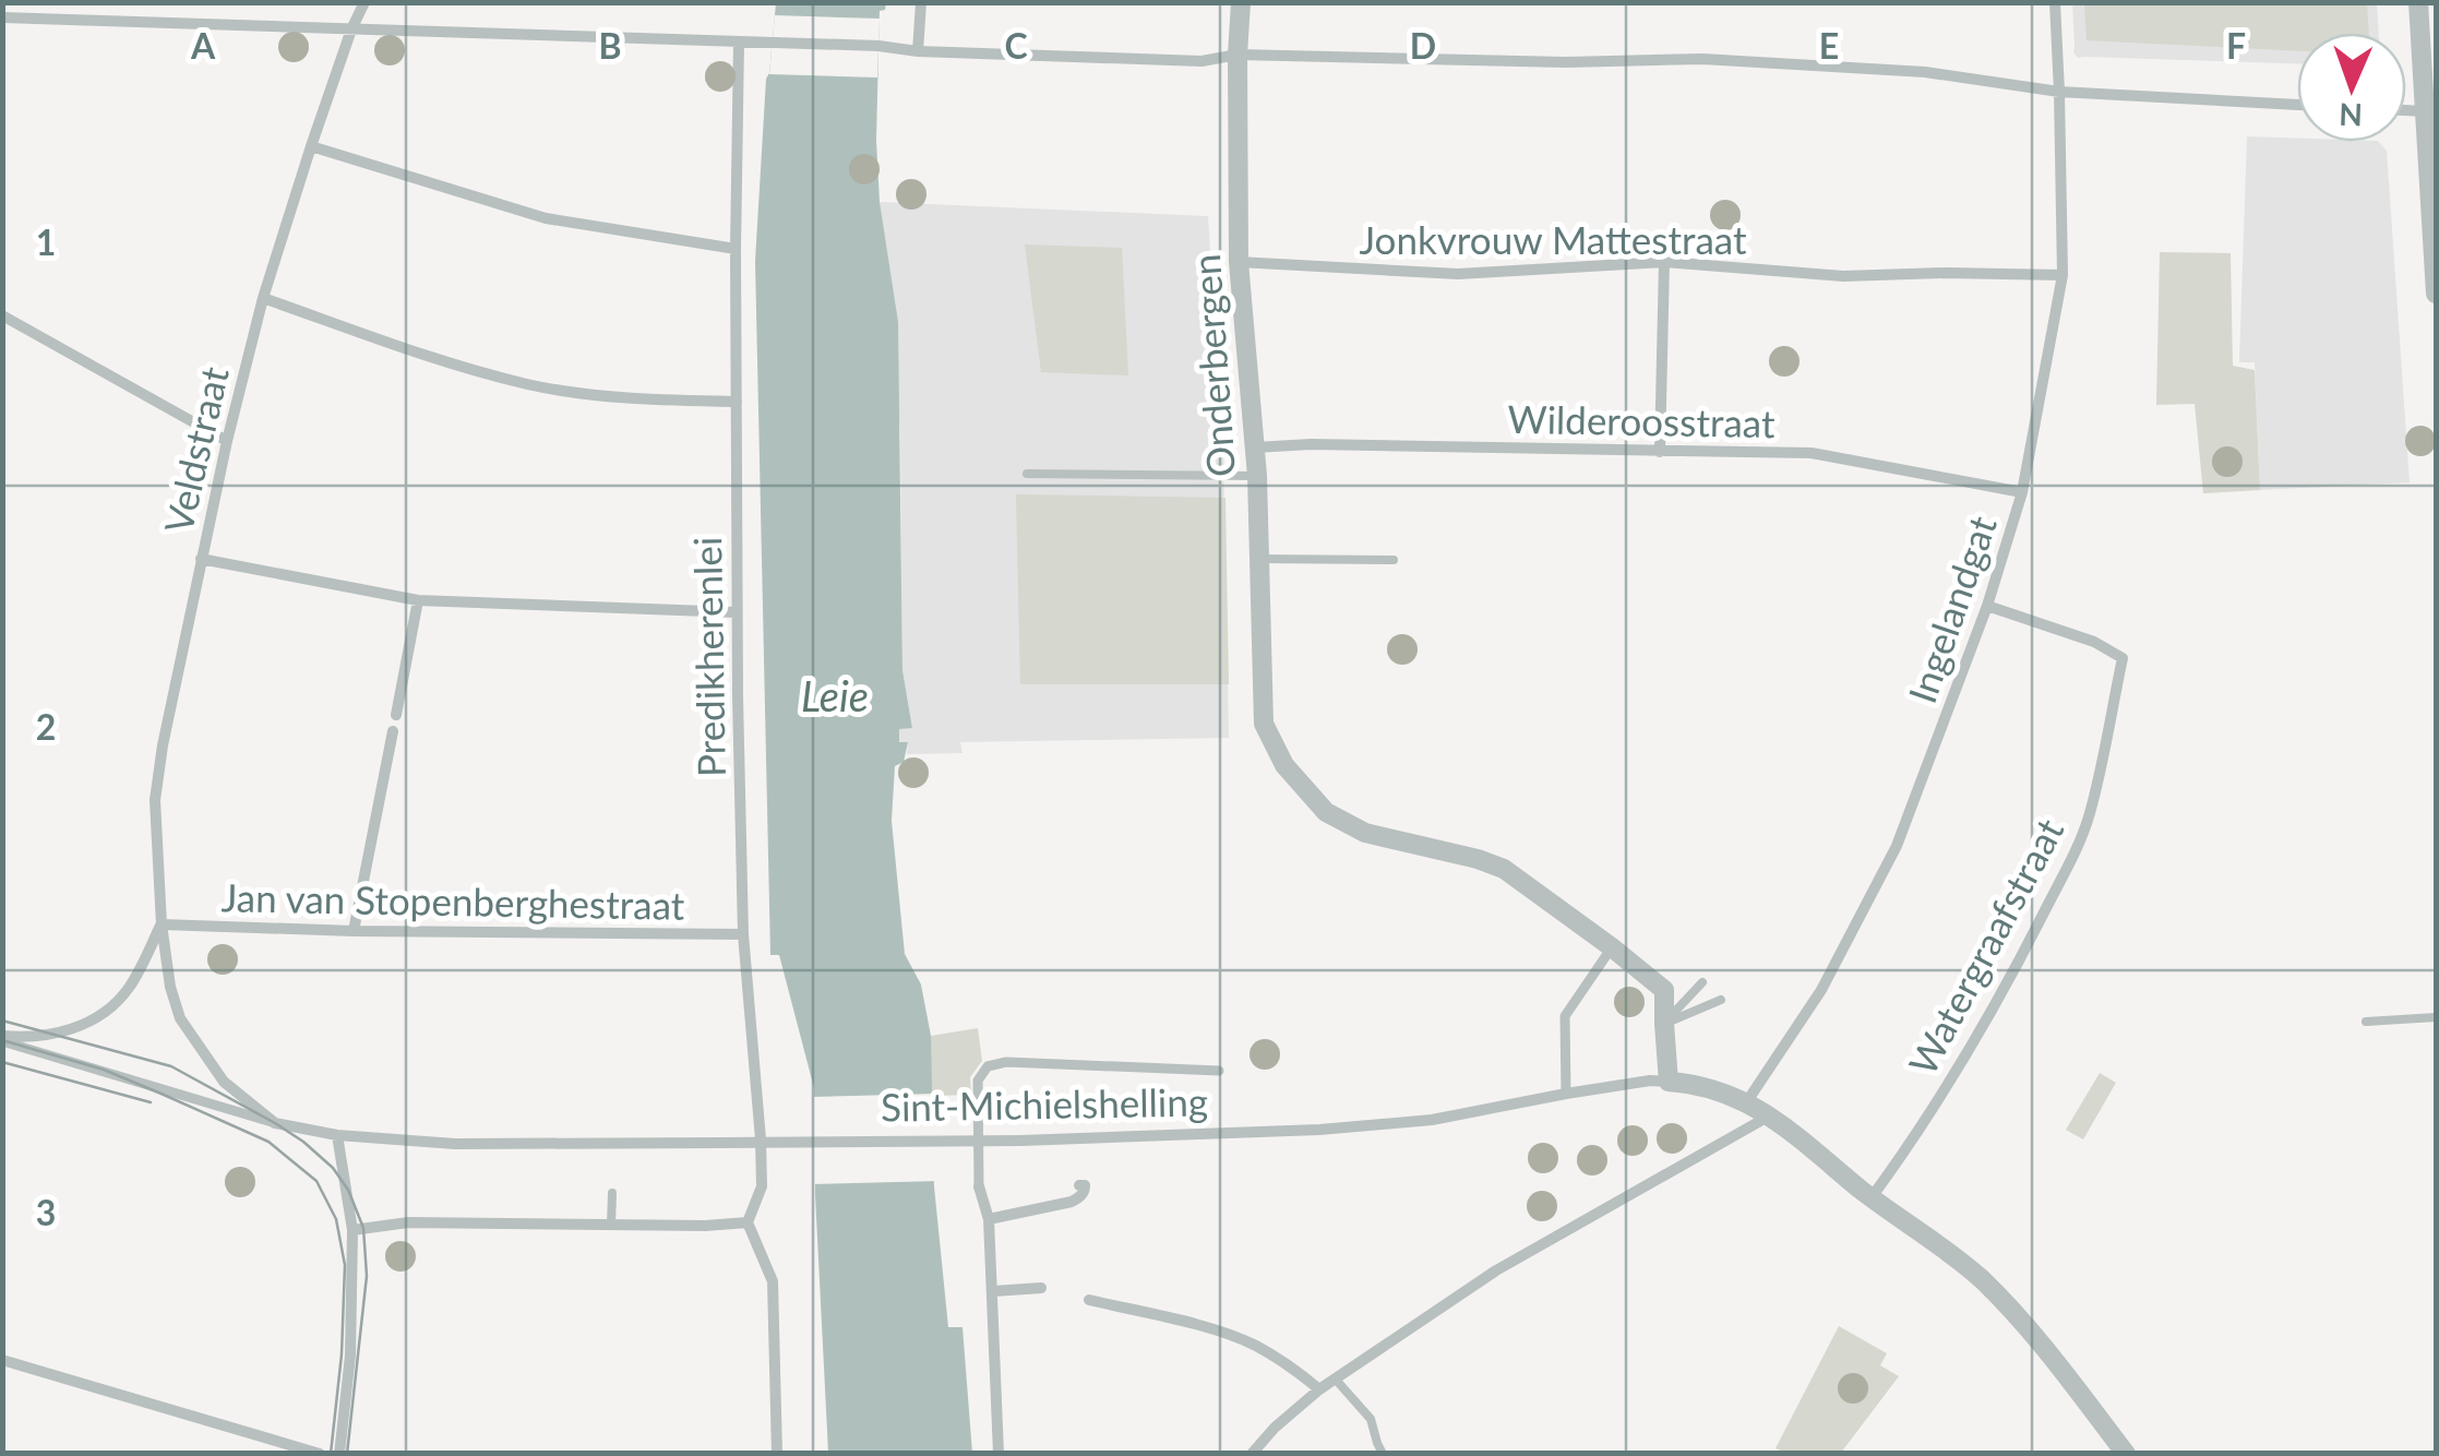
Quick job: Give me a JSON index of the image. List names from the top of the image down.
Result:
{
  "streets": {
    "street": [
      "Jonkvrouw Mattestraat",
      "Onderbergen",
      "Wilderoosstraat",
      "Veldstraat",
      "Ingelandgat",
      "Predikherenlei",
      "Jan van Stopenberghestraat",
      "Watergraafstraat",
      "Sint-Michielshelling"
    ]
  },
  "crossings": [
    ["Jonkvrouw Mattestraat", "Onderbergen"],
    ["Jonkvrouw Mattestraat", "Ingelandgat"],
    ["Onderbergen", "Wilderoosstraat"],
    ["Wilderoosstraat", "Ingelandgat"],
    ["Veldstraat", "Jan van Stopenberghestraat"],
    ["Veldstraat", "Sint-Michielshelling"],
    ["Ingelandgat", "Watergraafstraat"],
    ["Ingelandgat", "Sint-Michielshelling"],
    ["Predikherenlei", "Jan van Stopenberghestraat"],
    ["Watergraafstraat", "Sint-Michielshelling"]
  ],
  "water": ["Leie"],
  "north": "bottom",
  "grid": {
    "columns": [
      "A",
      "B",
      "C",
      "D",
      "E",
      "F"
    ],
    "rows": ["1", "2", "3"]
  }
}
